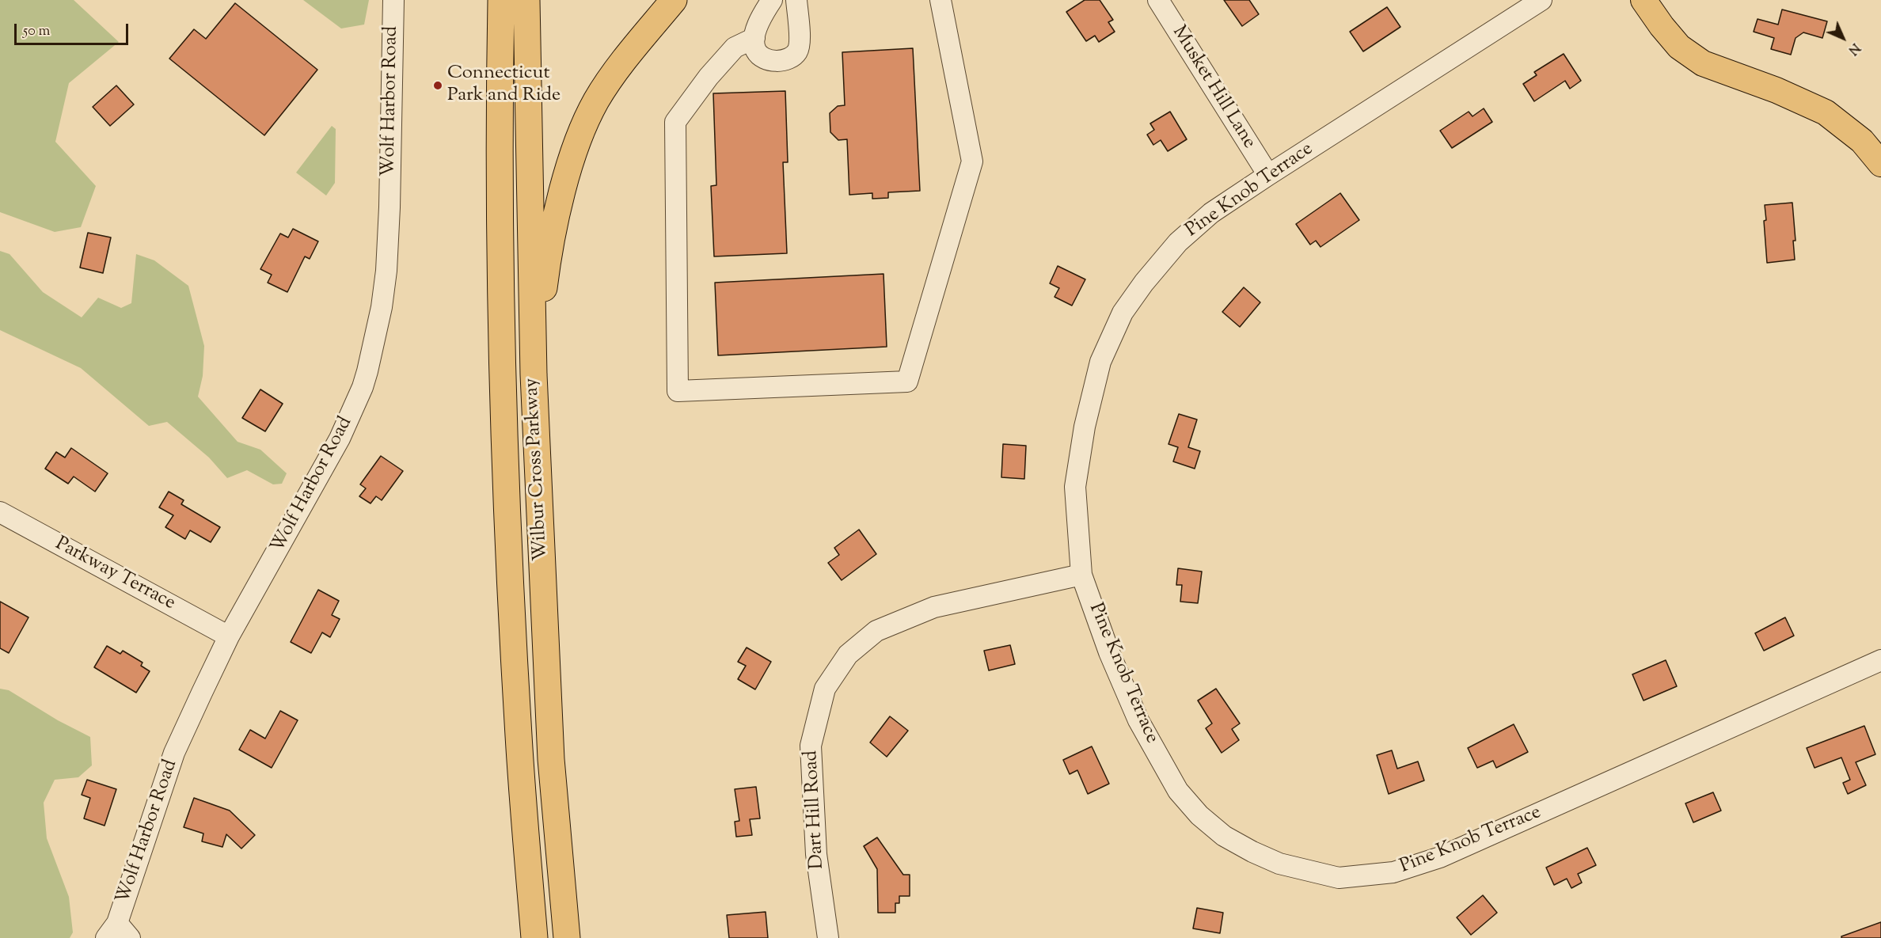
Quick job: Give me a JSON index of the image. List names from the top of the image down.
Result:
{
  "streets": {
    "highway": ["Wilbur Cross Parkway"],
    "street": [
      "Musket Hill Lane",
      "Wolf Harbor Road",
      "Pine Knob Terrace",
      "Parkway Terrace",
      "Dart Hill Road"
    ]
  },
  "crossings": [
    ["Musket Hill Lane", "Pine Knob Terrace"],
    ["Wolf Harbor Road", "Parkway Terrace"],
    ["Pine Knob Terrace", "Dart Hill Road"]
  ],
  "places": ["Connecticut Park and Ride"],
  "scale_bar": "50 m",
  "north": "bottom right"
}
